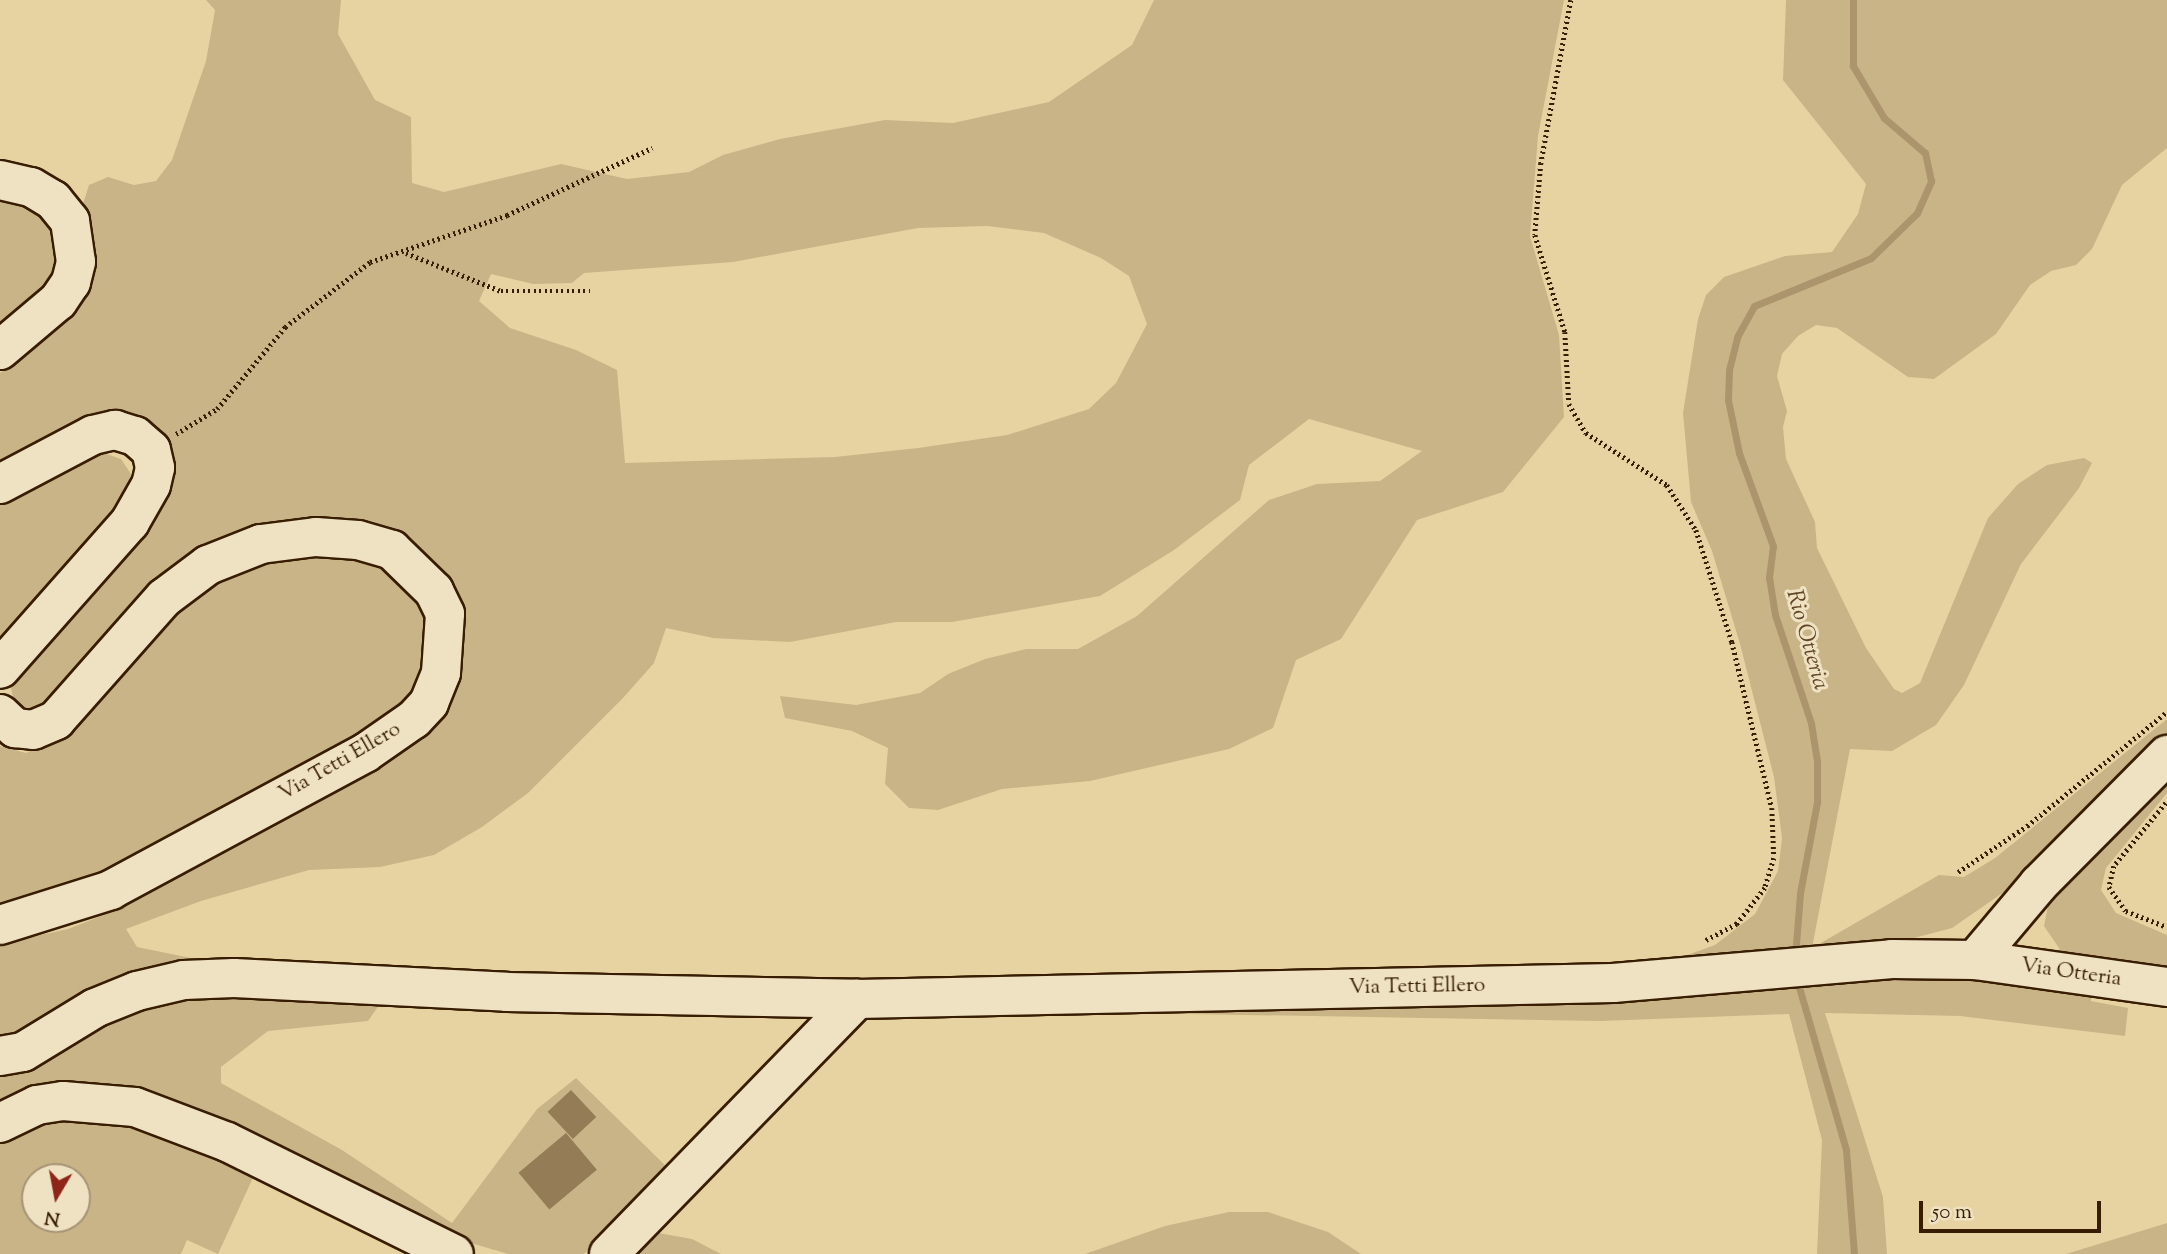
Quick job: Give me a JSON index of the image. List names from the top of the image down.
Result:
{
  "streets": {
    "main road": ["Via Tetti Ellero", "Via Otteria"]
  },
  "crossings": [
    ["Via Tetti Ellero", "Via Otteria"]
  ],
  "water": ["Rio Otteria"],
  "scale_bar": "50 m",
  "north": "bottom"
}
